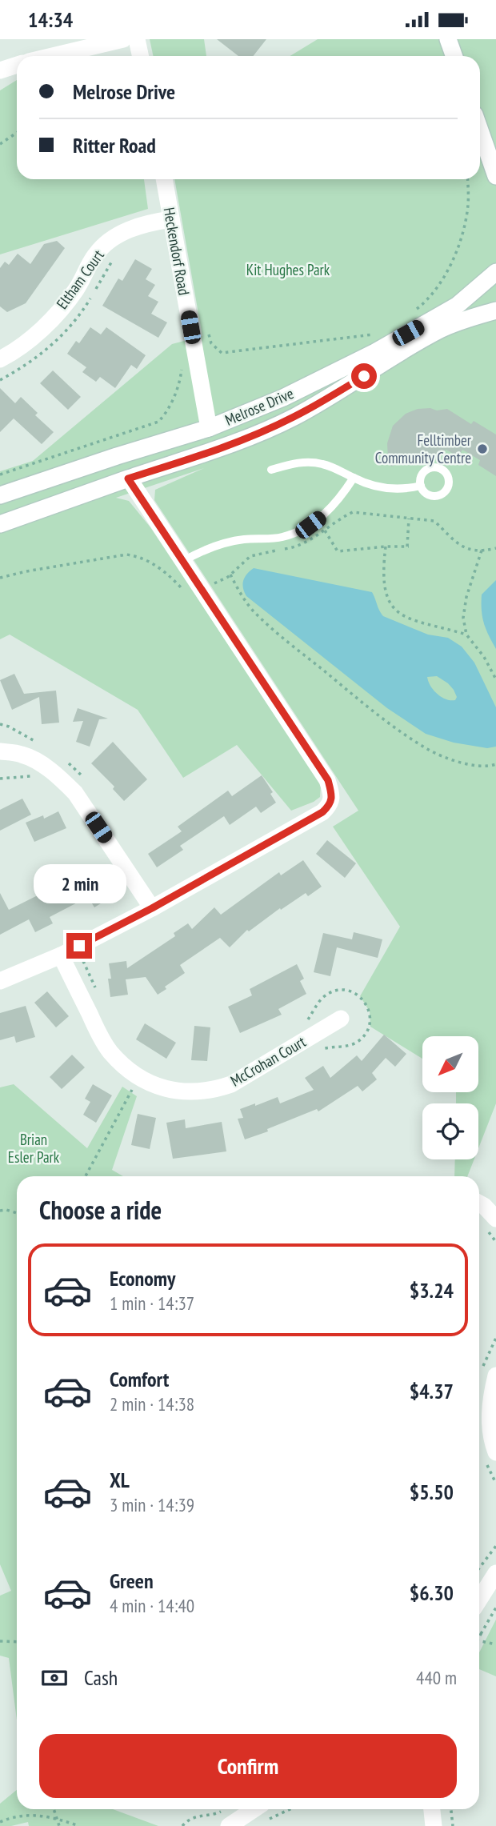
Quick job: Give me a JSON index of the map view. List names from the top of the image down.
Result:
{
  "streets": {
    "street": [
      "Heckendorf Road",
      "Eltham Court",
      "Melrose Drive",
      "McCrohan Court"
    ]
  },
  "crossings": [
    ["Heckendorf Road", "Eltham Court"],
    ["Heckendorf Road", "Melrose Drive"]
  ],
  "parks": ["Kit Hughes Park", "Brian Esler Park"],
  "places": ["Felltimber Community Centre"],
  "north": "bottom left",
  "page": {
    "status": "14:34",
    "banner": ["Melrose Drive", "Ritter Road"],
    "bubble": "2 min",
    "heading": "Choose a ride",
    "list": [
      {
        "name": "Economy",
        "note": "1 min · 14:37",
        "value": "$3.24"
      },
      {
        "name": "Comfort",
        "note": "2 min · 14:38",
        "value": "$4.37"
      },
      {
        "name": "XL",
        "note": "3 min · 14:39",
        "value": "$5.50"
      },
      {
        "name": "Green",
        "note": "4 min · 14:40",
        "value": "$6.30"
      }
    ],
    "pay": ["Cash", "440 m"],
    "buttons": "Confirm"
  }
}
